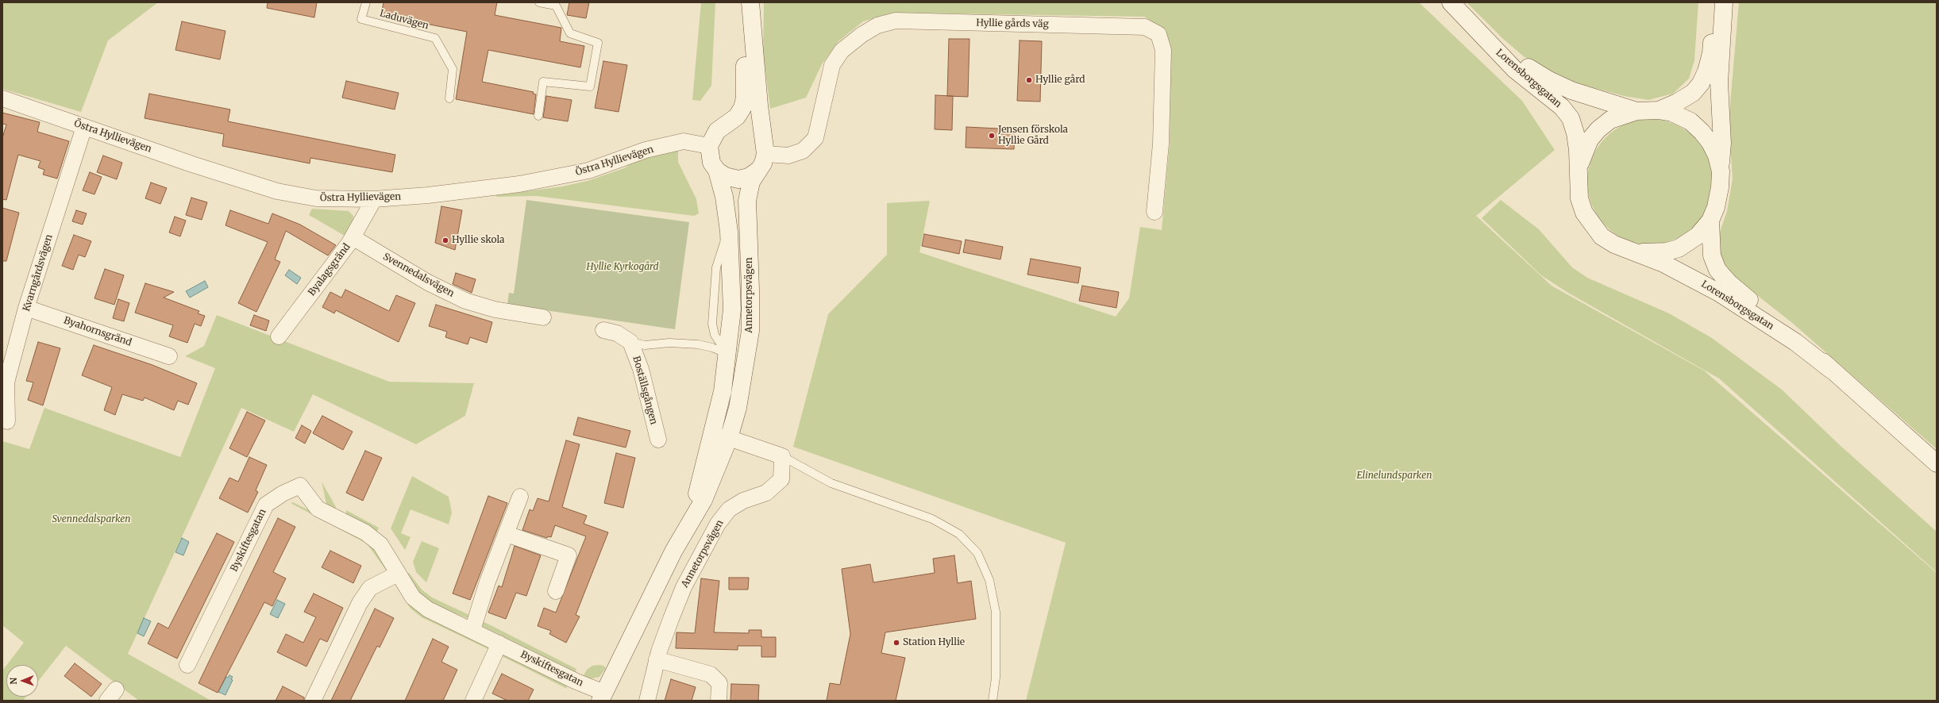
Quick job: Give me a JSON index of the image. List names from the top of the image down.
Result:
{
  "streets": {
    "main road": ["Lorensborgsgatan", "Annetorpsvägen"],
    "street": [
      "Hyllie gårds väg",
      "Östra Hyllievägen",
      "Byalagsgränd",
      "Kvarngårdsvägen",
      "Svennedalsvägen",
      "Byahornsgränd",
      "Boställsgången",
      "Byskiftesgatan"
    ],
    "lane": ["Laduvägen"]
  },
  "crossings": [
    ["Hyllie gårds väg", "Östra Hyllievägen"],
    ["Hyllie gårds väg", "Annetorpsvägen"],
    ["Östra Hyllievägen", "Byalagsgränd"],
    ["Östra Hyllievägen", "Kvarngårdsvägen"],
    ["Östra Hyllievägen", "Annetorpsvägen"],
    ["Byalagsgränd", "Svennedalsvägen"],
    ["Kvarngårdsvägen", "Byahornsgränd"],
    ["Annetorpsvägen", "Byskiftesgatan"]
  ],
  "parks": ["Hyllie Kyrkogård", "Elinelundsparken", "Svennedalsparken"],
  "places": [
    "Hyllie gård",
    "Jensen förskola Hyllie Gård",
    "Hyllie skola",
    "Station Hyllie"
  ],
  "north": "left"
}
